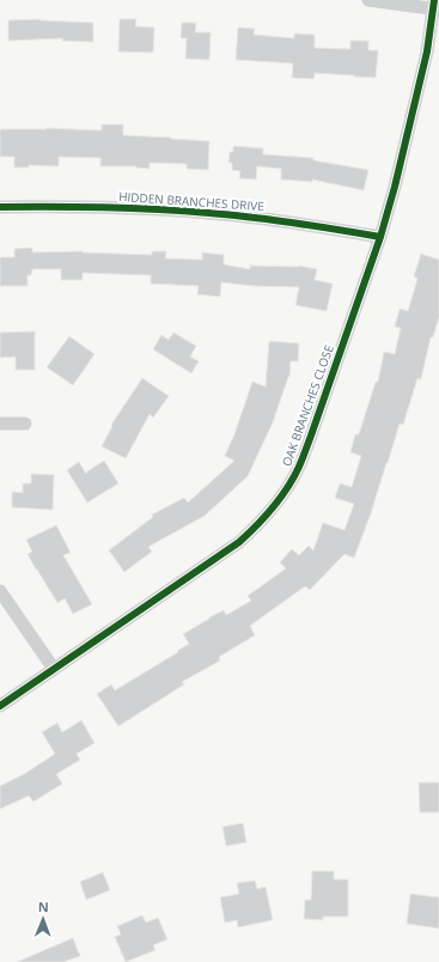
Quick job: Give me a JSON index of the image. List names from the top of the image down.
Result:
{
  "streets": {
    "street": ["HIDDEN BRANCHES DRIVE", "OAK BRANCHES CLOSE"]
  },
  "crossings": [
    ["HIDDEN BRANCHES DRIVE", "OAK BRANCHES CLOSE"]
  ],
  "north": "top"
}
